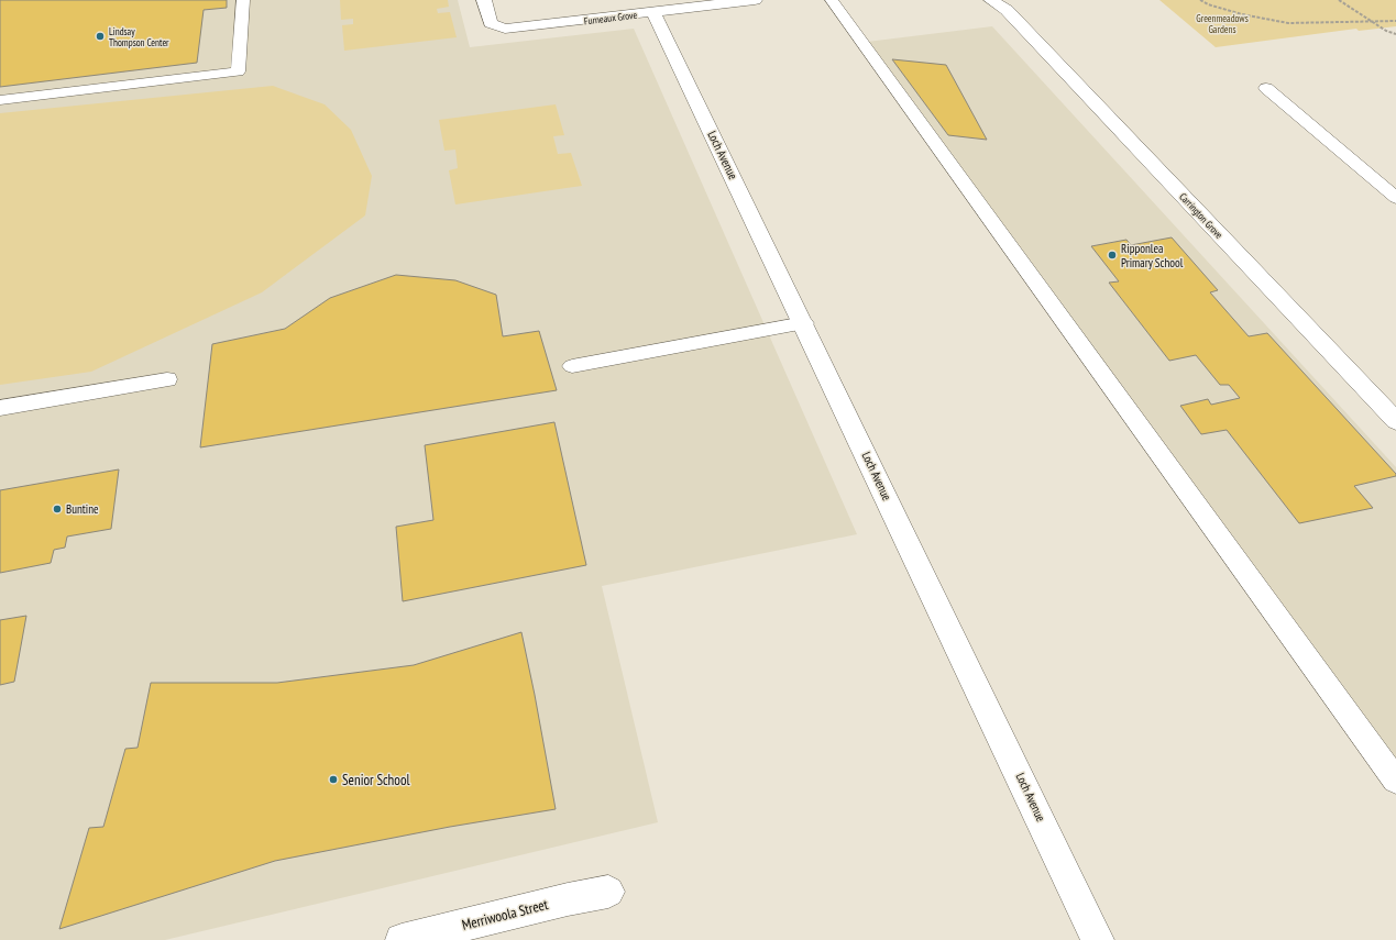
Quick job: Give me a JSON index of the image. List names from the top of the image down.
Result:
{
  "streets": {
    "street": [
      "Furneaux Grove",
      "Loch Avenue",
      "Carrington Grove",
      "Merriwoola Street"
    ]
  },
  "crossings": [
    ["Furneaux Grove", "Loch Avenue"]
  ],
  "parks": ["Greenmeadows Gardens"],
  "places": [
    "Lindsay Thompson Center",
    "Ripponlea Primary School",
    "Buntine",
    "Senior School"
  ]
}
